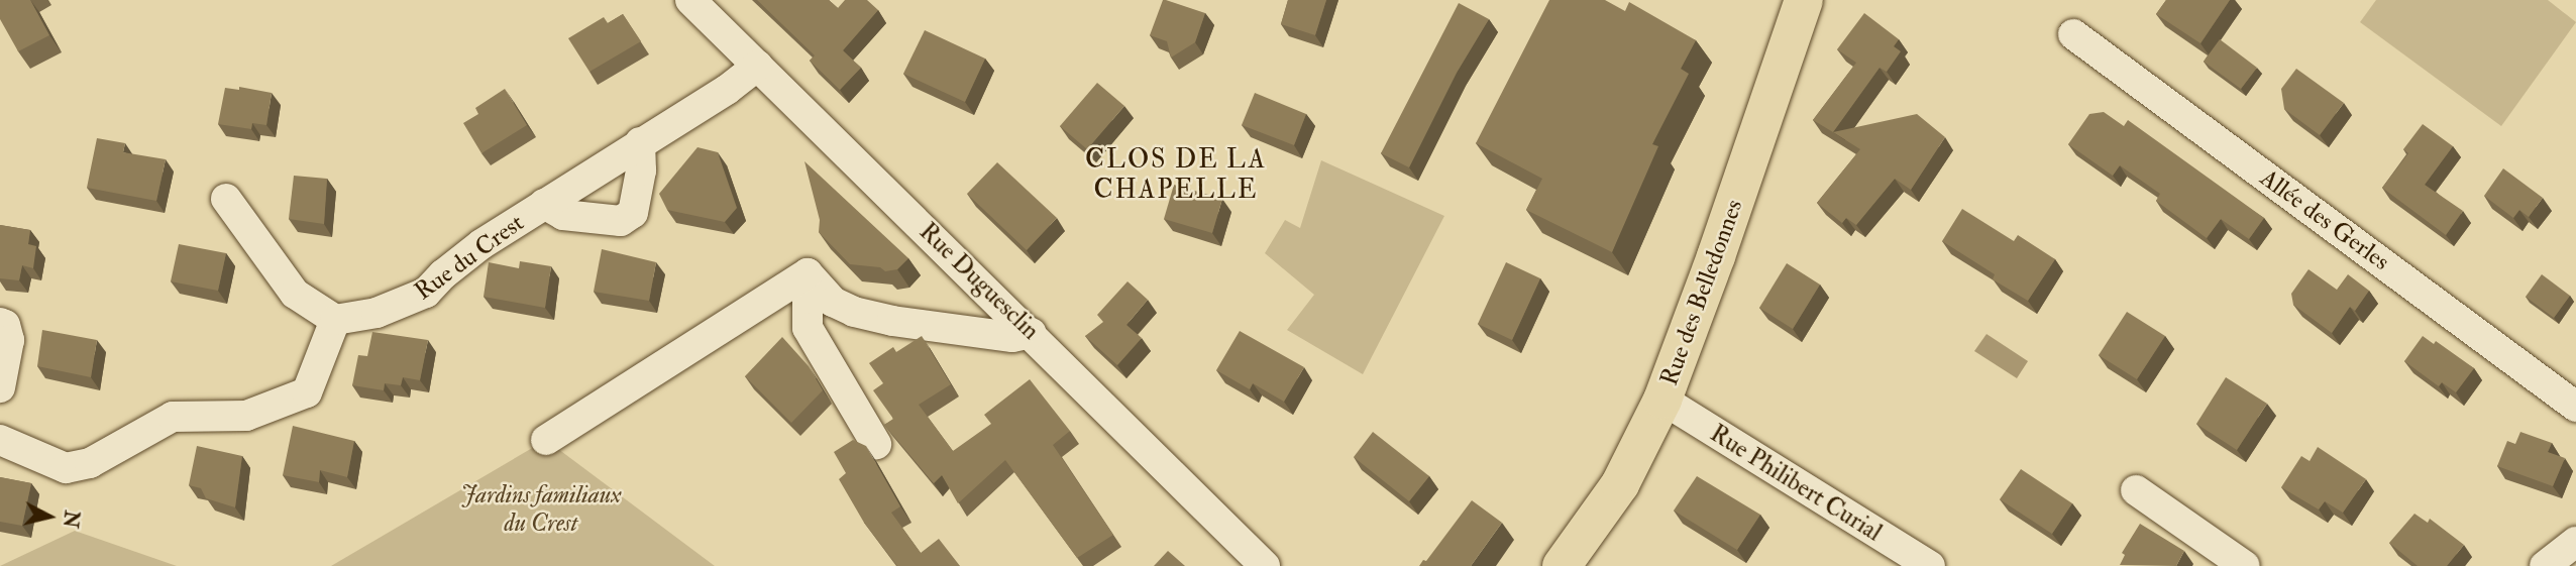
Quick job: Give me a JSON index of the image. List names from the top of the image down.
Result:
{
  "streets": {
    "main road": ["Rue des Belledonnes"],
    "street": [
      "Allée des Gerles",
      "Rue du Crest",
      "Rue Duguesclin",
      "Rue Philibert Curial"
    ]
  },
  "crossings": [
    ["Rue du Crest", "Rue Duguesclin"],
    ["Rue des Belledonnes", "Rue Philibert Curial"]
  ],
  "districts": ["CLOS DE LA CHAPELLE"],
  "parks": ["Jardins familiaux du Crest"],
  "north": "right"
}
